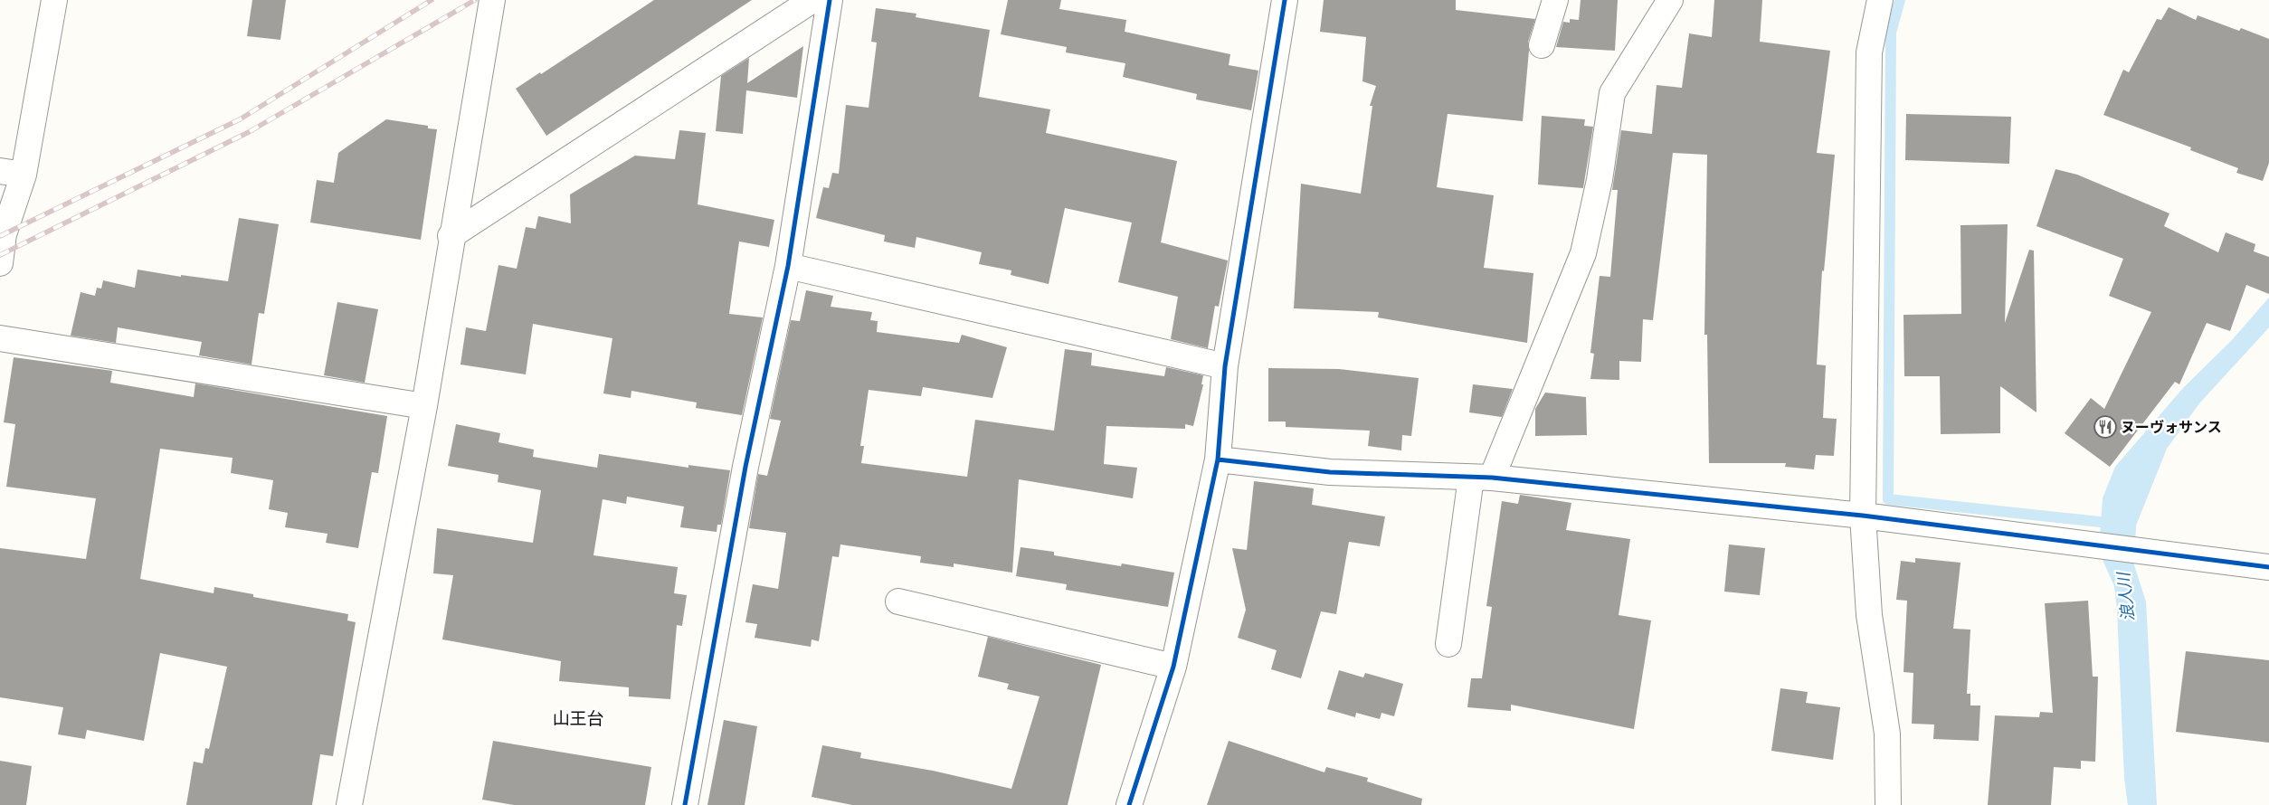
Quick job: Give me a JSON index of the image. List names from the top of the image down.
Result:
{
  "districts": ["山王台"],
  "water": ["浪人川"],
  "places": {
    "restaurant": ["ヌーヴォサンス"]
  }
}
